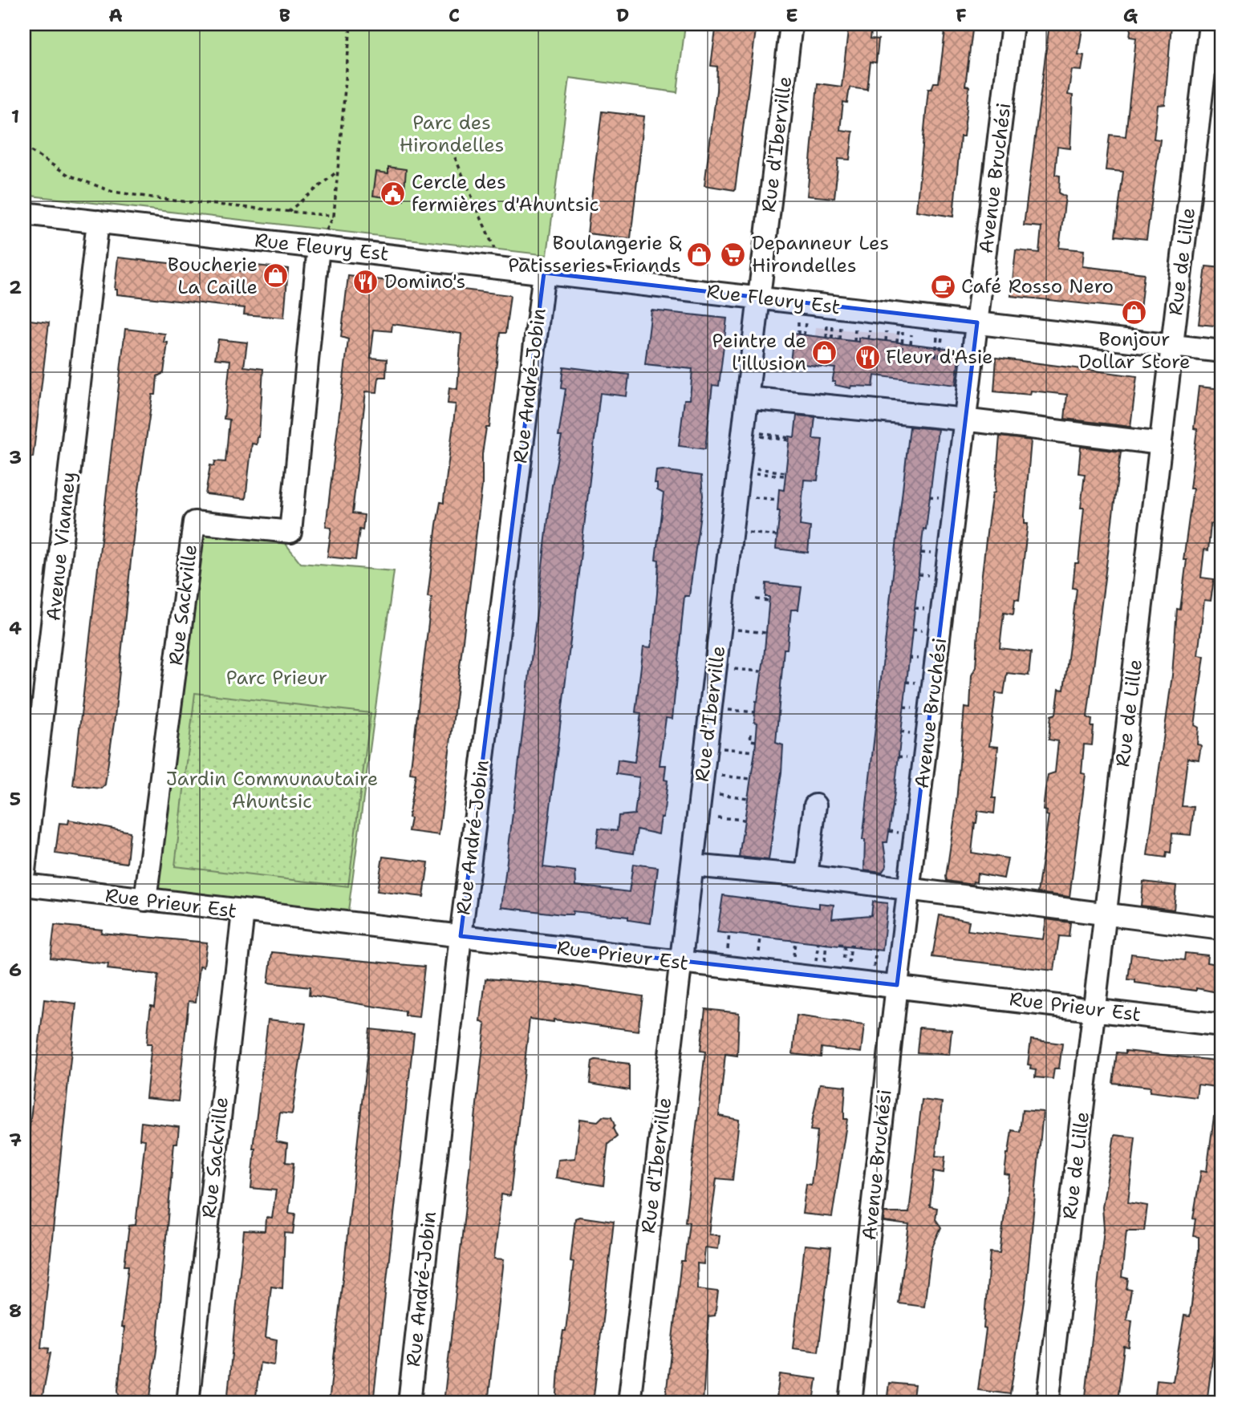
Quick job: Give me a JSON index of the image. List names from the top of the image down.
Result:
{
  "streets": {
    "street": [
      "Rue d'Iberville",
      "Avenue Bruchési",
      "Rue Fleury Est",
      "Rue de Lille",
      "Rue André-Jobin",
      "Avenue Vianney",
      "Rue Sackville",
      "Rue Prieur Est"
    ]
  },
  "crossings": [
    ["Rue d'Iberville", "Rue Fleury Est"],
    ["Rue d'Iberville", "Rue Prieur Est"],
    ["Avenue Bruchési", "Rue Fleury Est"],
    ["Avenue Bruchési", "Rue Prieur Est"],
    ["Rue Fleury Est", "Rue de Lille"],
    ["Rue Fleury Est", "Rue André-Jobin"],
    ["Rue Fleury Est", "Avenue Vianney"],
    ["Rue Fleury Est", "Rue Sackville"],
    ["Rue de Lille", "Rue Prieur Est"],
    ["Rue André-Jobin", "Rue Prieur Est"],
    ["Rue Sackville", "Rue Prieur Est"]
  ],
  "parks": ["Parc des Hirondelles", "Parc Prieur", "Jardin Communautaire Ahuntsic"],
  "places": {
    "public building": ["Cercle des fermières d'Ahuntsic"],
    "shop": [
      "Boulangerie & Patisseries Friands",
      "Boucherie La Caille",
      "Bonjour Dollar Store",
      "Peintre de l'illusion"
    ],
    "supermarket": ["Depanneur Les Hirondelles"],
    "restaurant": ["Domino's", "Fleur d'Asie"],
    "cafe": ["Café Rosso Nero"]
  },
  "grid": {
    "columns": [
      "A",
      "B",
      "C",
      "D",
      "E",
      "F",
      "G"
    ],
    "rows": [
      "1",
      "2",
      "3",
      "4",
      "5",
      "6",
      "7",
      "8"
    ]
  }
}
